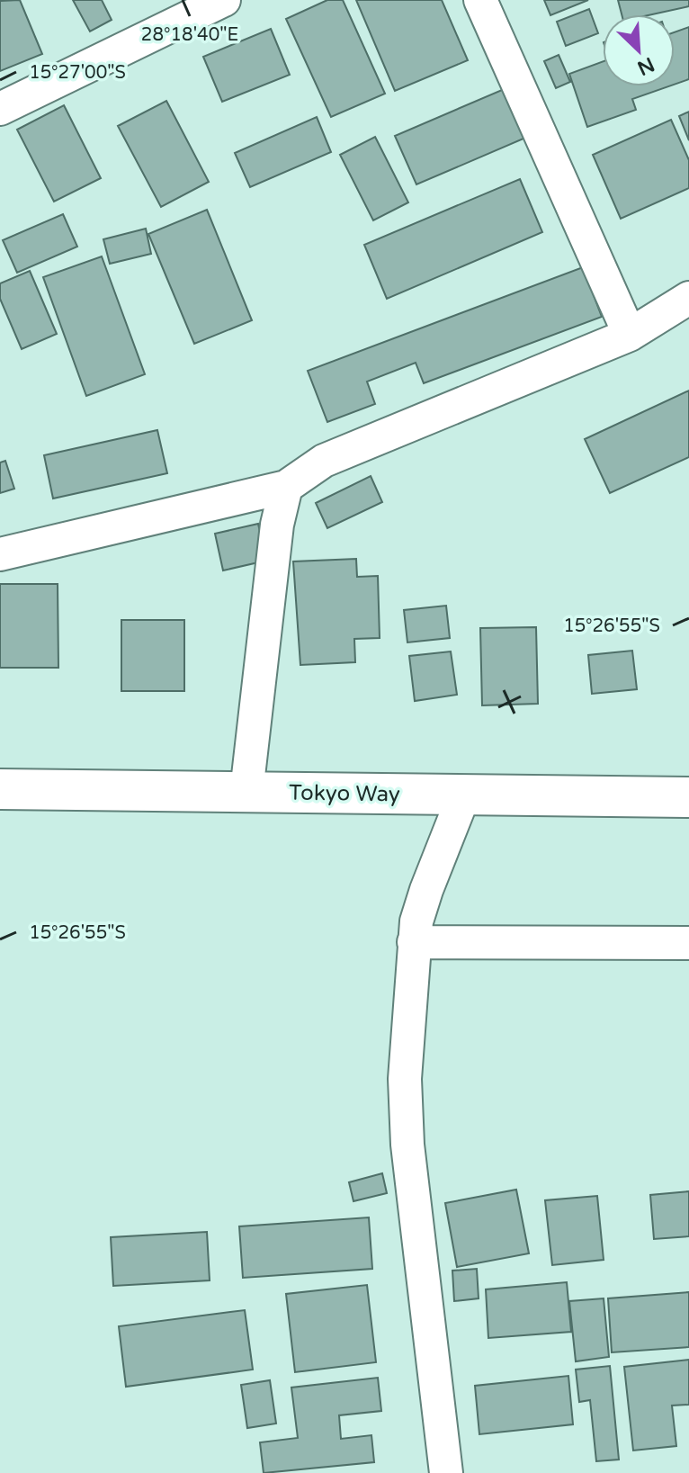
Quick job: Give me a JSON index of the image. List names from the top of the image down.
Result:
{
  "streets": {
    "main road": ["Tokyo Way"]
  },
  "north": "bottom right",
  "coordinates": ["28°18'40\"E", "15°27'00\"S", "15°26'55\"S"]
}
